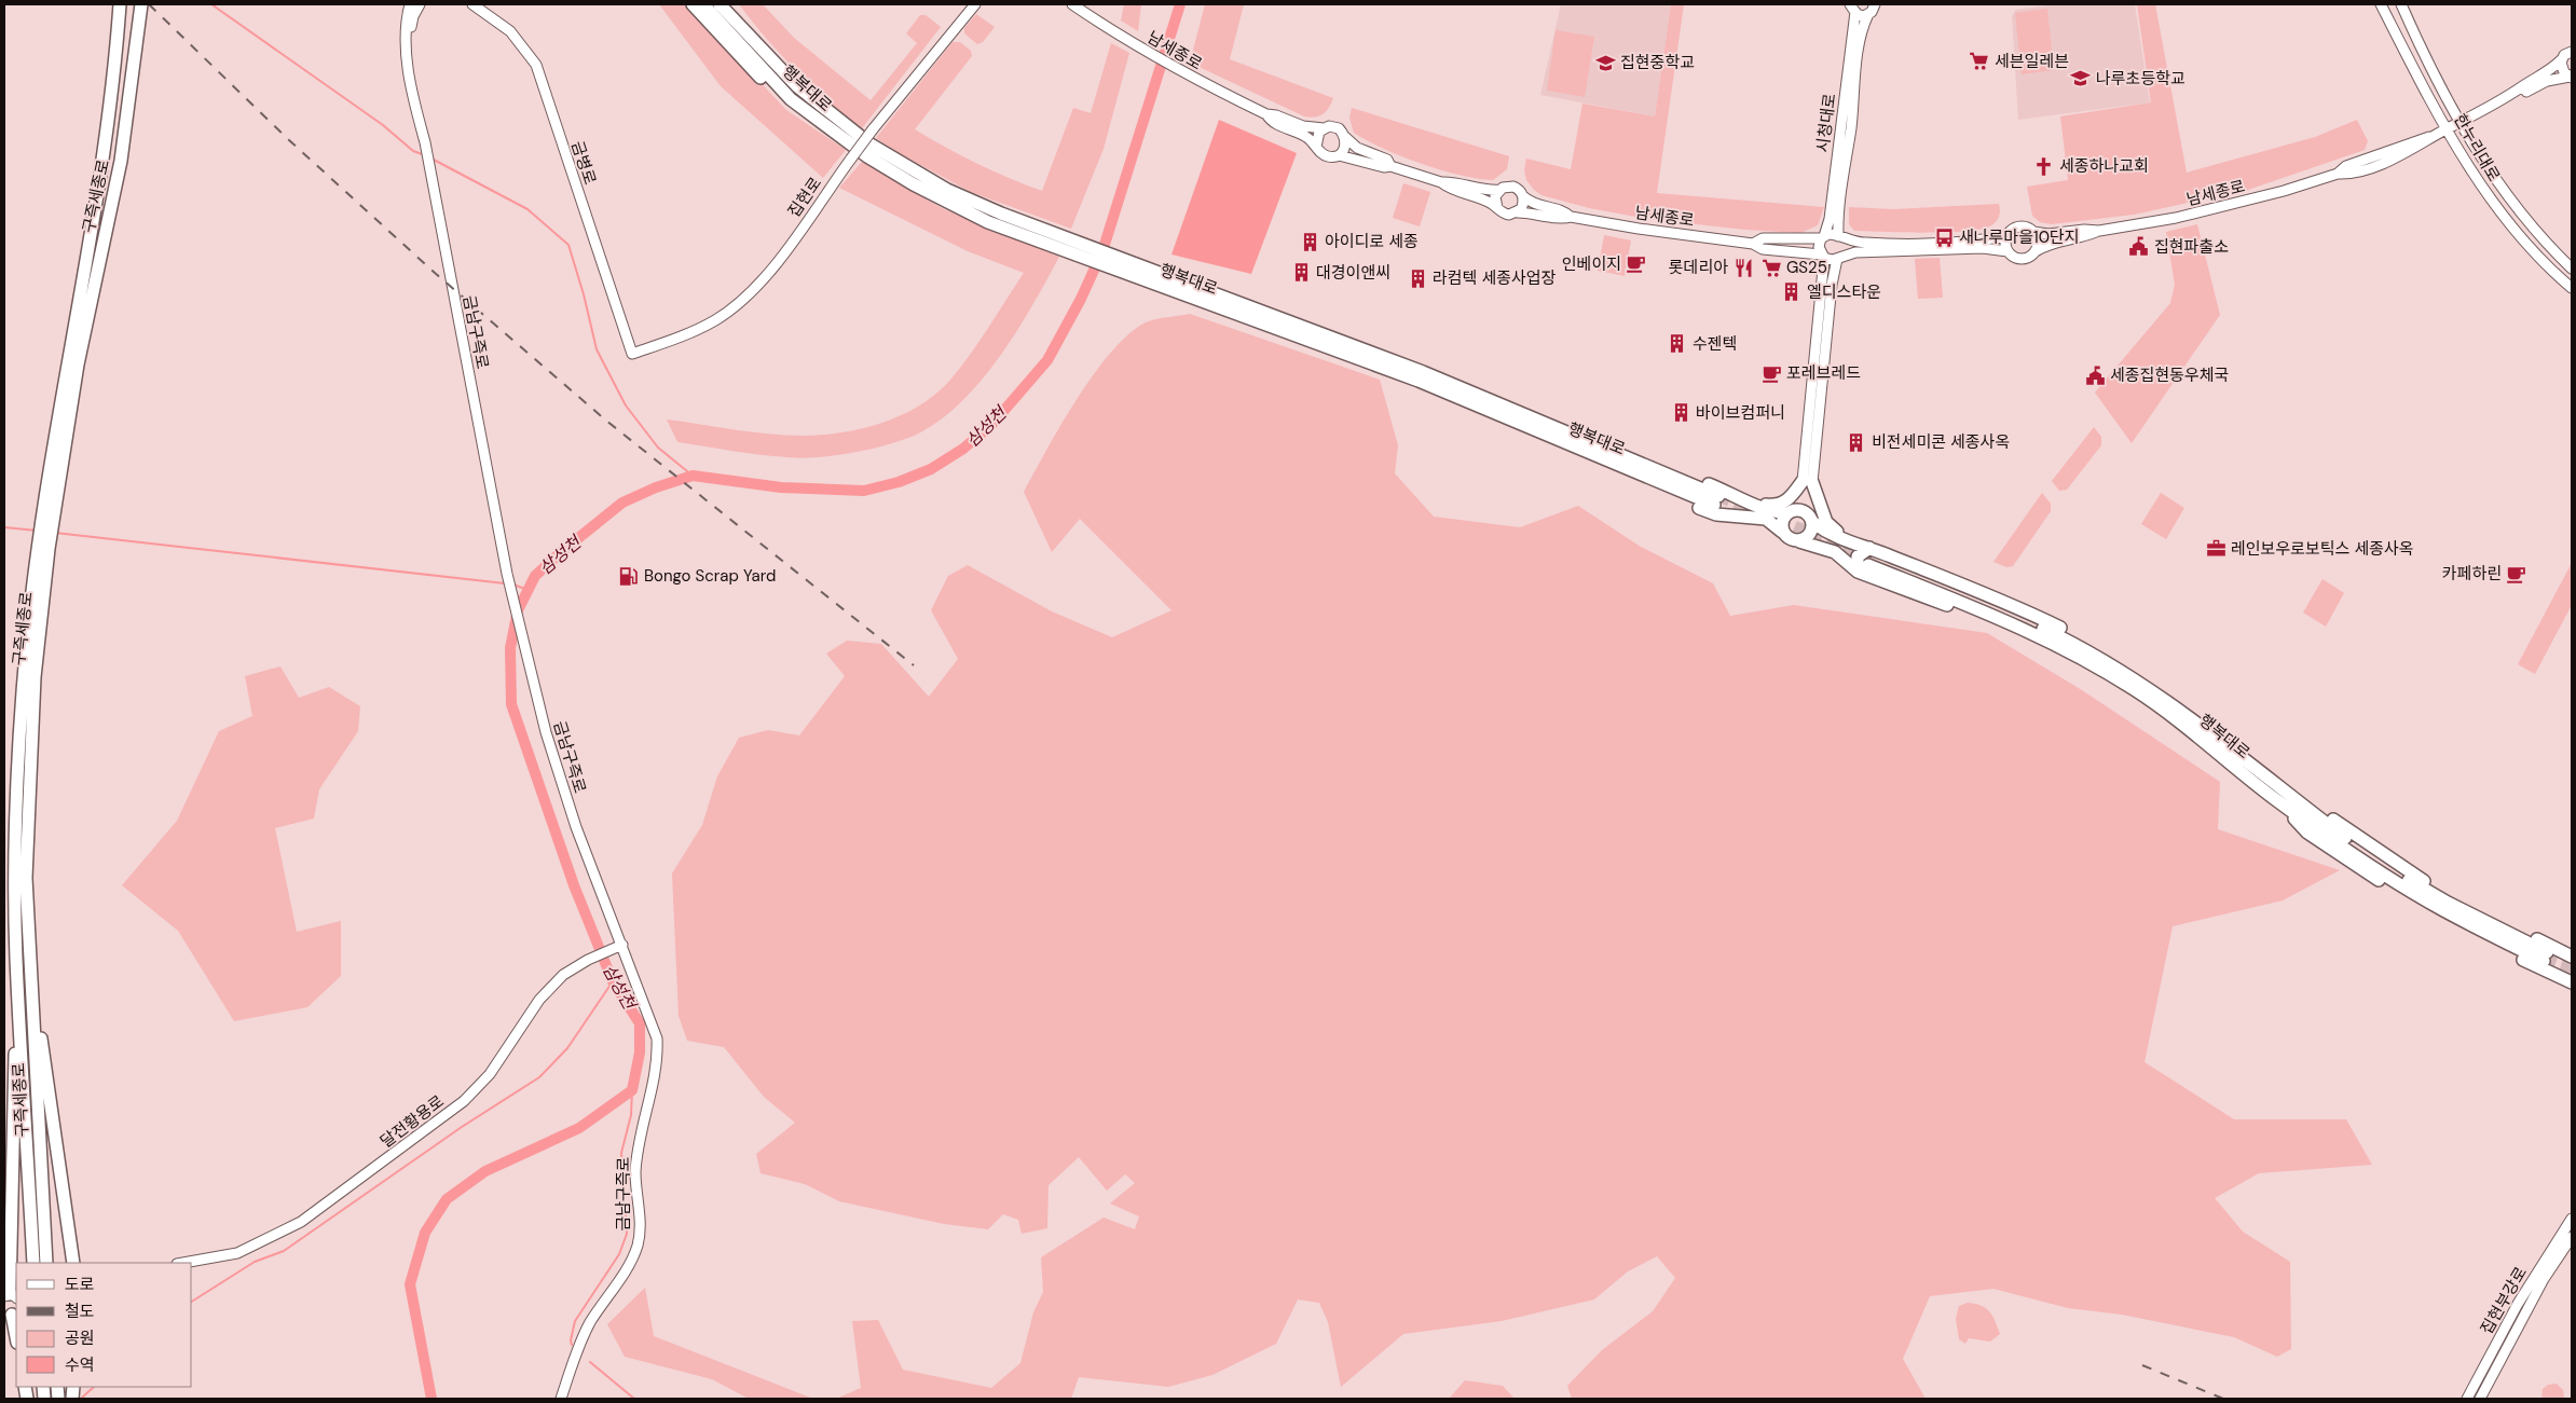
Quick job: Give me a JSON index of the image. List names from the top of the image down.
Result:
{
  "streets": {
    "highway": ["행복대로", "구즉세종로"],
    "street": [
      "남세종로",
      "시청대로",
      "한누리대로",
      "금병로",
      "집현로",
      "금남구즉로",
      "달전황용로",
      "집현부강로"
    ]
  },
  "crossings": [
    ["남세종로", "시청대로"],
    ["남세종로", "한누리대로"],
    ["금병로", "집현로"],
    ["금남구즉로", "달전황용로"]
  ],
  "water": ["삼성천"],
  "places": {
    "supermarket": ["세븐일레븐", "GS25"],
    "school or university": ["집현중학교", "나루초등학교"],
    "church": ["세종하나교회"],
    "bus stop": ["새나루마을10단지"],
    "building": [
      "아이디로 세종",
      "대경이앤씨",
      "라컴텍 세종사업장",
      "엘디스타운",
      "수젠텍",
      "바이브컴퍼니",
      "비전세미콘 세종사옥"
    ],
    "public building": ["집현파출소", "세종집현동우체국"],
    "cafe": ["인베이지", "포레브레드", "카페하린"],
    "restaurant": ["롯데리아"],
    "office": ["레인보우로보틱스 세종사옥"],
    "fuel station": ["Bongo Scrap Yard"]
  },
  "legend": [
    "도로",
    "철도",
    "공원",
    "수역"
  ]
}
